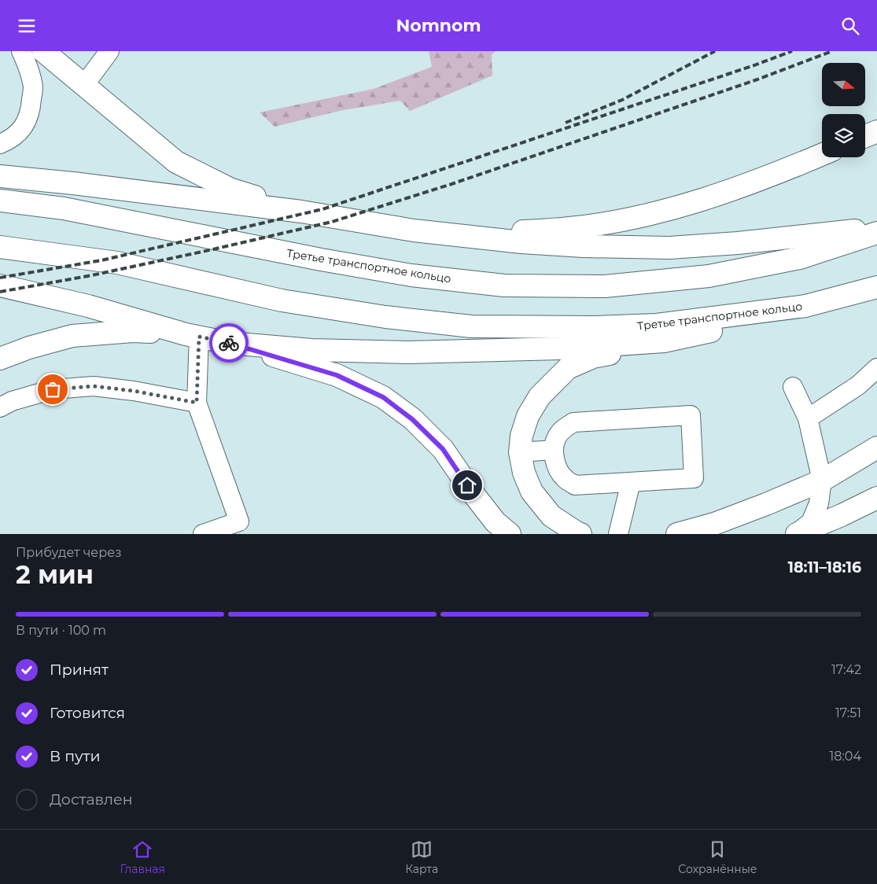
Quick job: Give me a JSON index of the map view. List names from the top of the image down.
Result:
{
  "streets": {
    "main road": ["Третье транспортное кольцо"]
  },
  "north": "right",
  "page": {
    "header": "Nomnom",
    "heading": ["2 мин", "Прибудет через", "18:11–18:16"],
    "bar": "В пути · 100 m",
    "list": [
      ["Принят", "17:42"],
      ["Готовится", "17:51"],
      ["В пути", "18:04"],
      "Доставлен"
    ],
    "tabs": ["Главная", "Карта", "Сохранённые"]
  }
}
